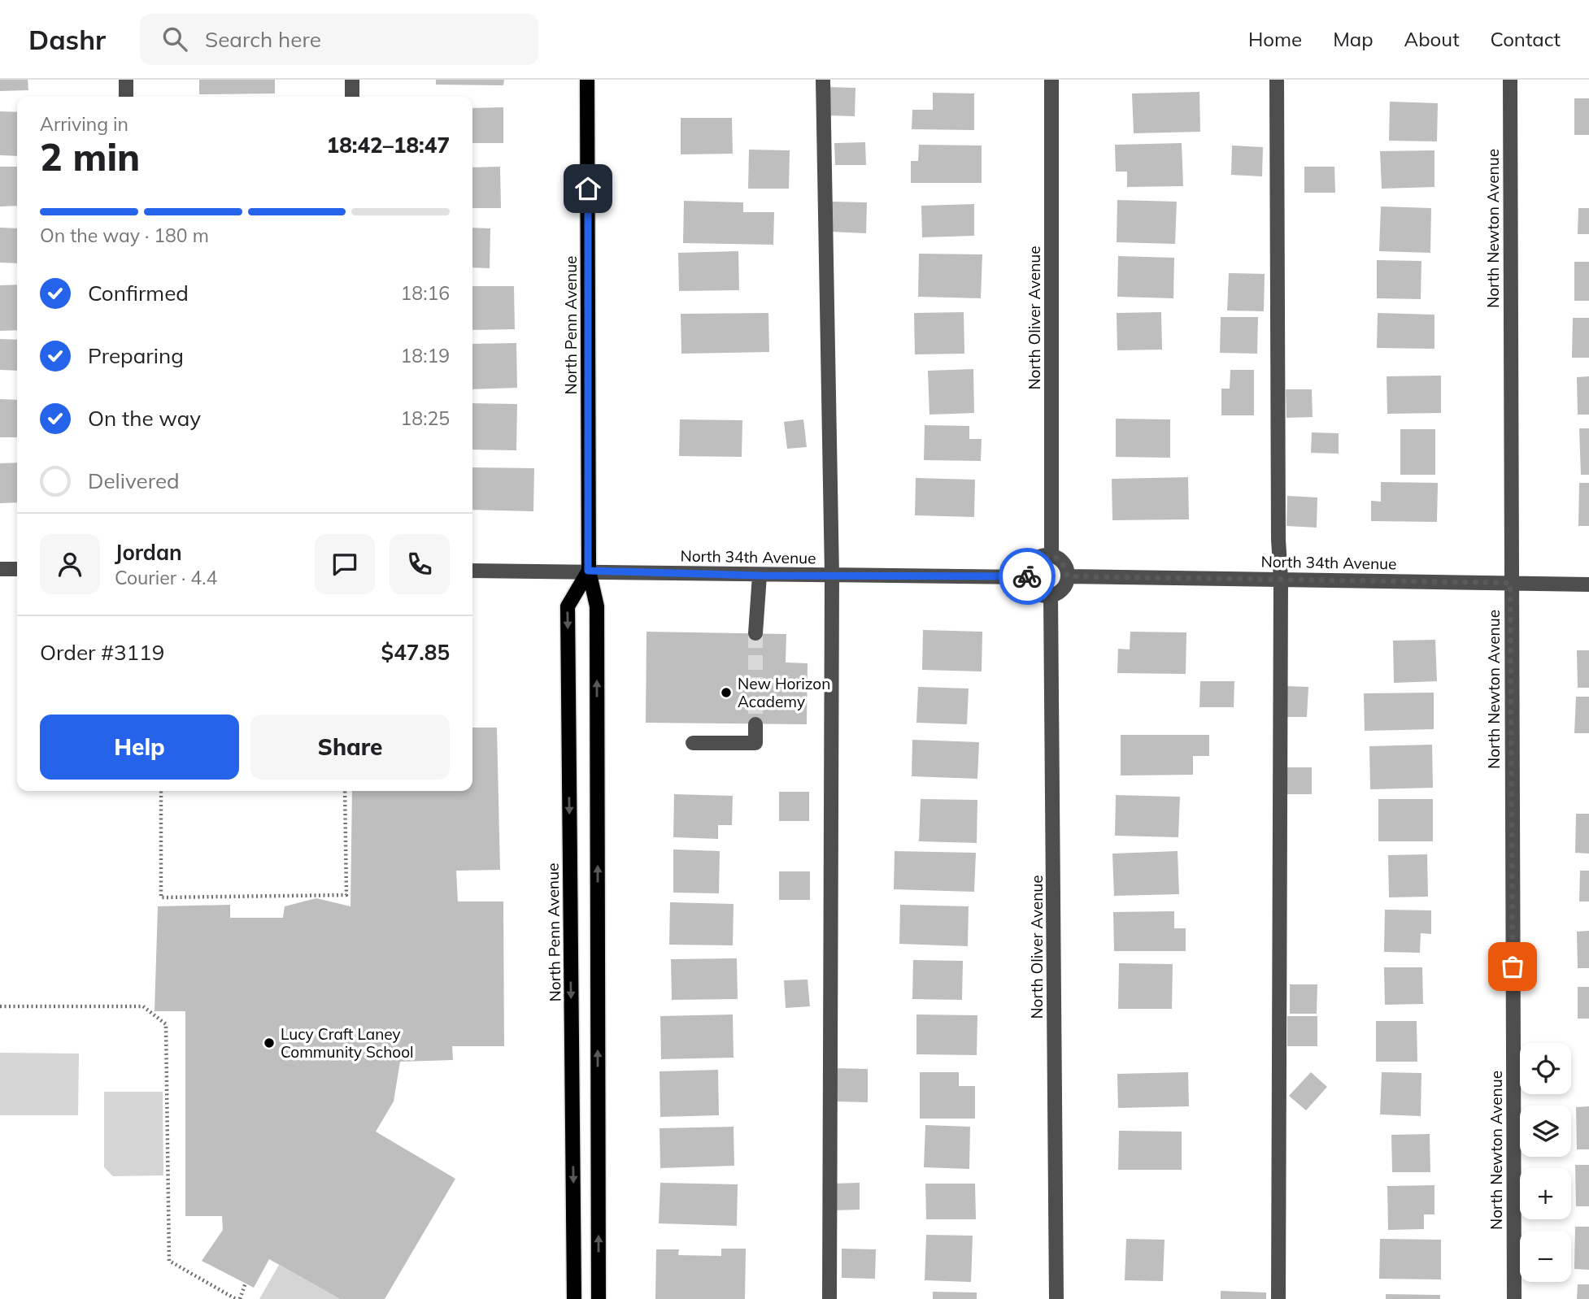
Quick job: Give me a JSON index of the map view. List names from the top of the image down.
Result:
{
  "streets": {
    "main road": ["North Penn Avenue"],
    "street": ["North Newton Avenue", "North Oliver Avenue", "North 34th Avenue"]
  },
  "crossings": [
    ["North Newton Avenue", "North 34th Avenue"],
    ["North Oliver Avenue", "North 34th Avenue"],
    ["North Penn Avenue", "North 34th Avenue"]
  ],
  "places": ["New Horizon Academy", "Lucy Craft Laney Community School"],
  "page": {
    "header": "Dashr",
    "search": "Search here",
    "nav": [
      "Home",
      "Map",
      "About",
      "Contact"
    ],
    "heading": ["2 min", "Arriving in", "18:42–18:47"],
    "panel": [
      "Jordan",
      "Courier · 4.4",
      "Order #3119",
      "$47.85"
    ],
    "bar": "On the way · 180 m",
    "list": [
      ["Confirmed", "18:16"],
      ["Preparing", "18:19"],
      ["On the way", "18:25"],
      "Delivered"
    ],
    "buttons": ["Help", "Share"],
    "map_buttons": ["+", "−"]
  }
}
